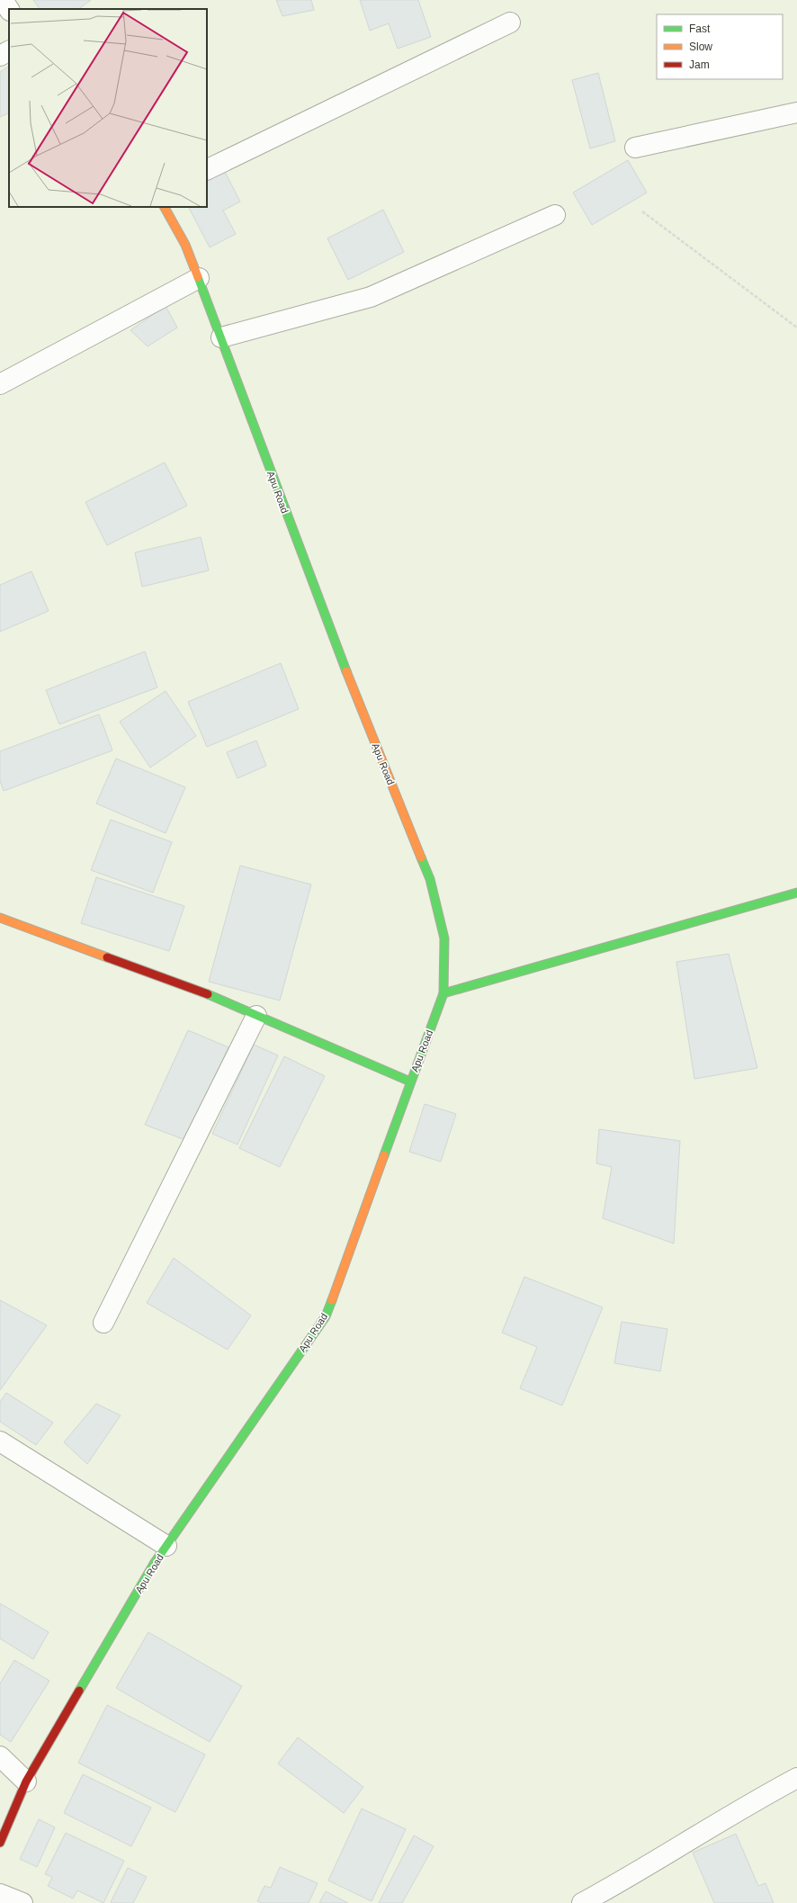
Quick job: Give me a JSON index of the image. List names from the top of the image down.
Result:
{
  "streets": {
    "street": ["Apu Road"]
  },
  "legend": ["Fast", "Slow", "Jam"]
}
